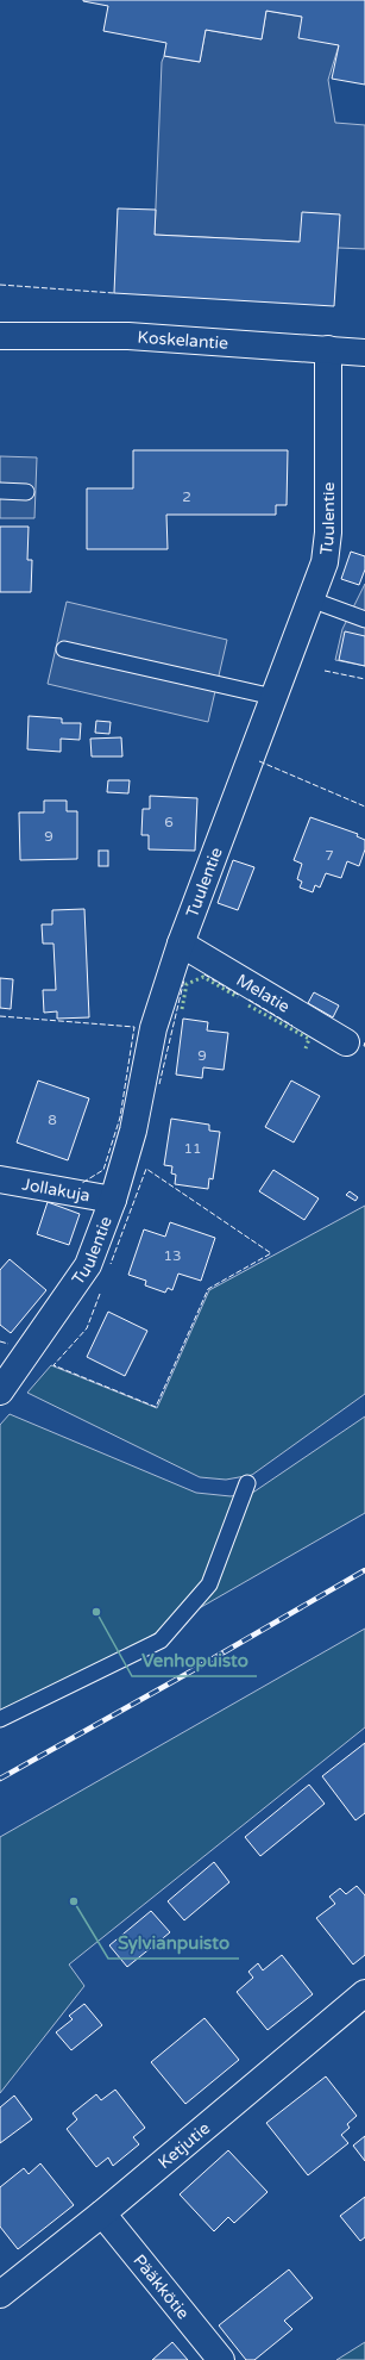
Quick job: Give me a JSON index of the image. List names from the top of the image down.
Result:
{
  "streets": {
    "street": [
      "Koskelantie",
      "Tuulentie",
      "Melatie",
      "Jollakuja",
      "Ketjutie",
      "Pääkkötie"
    ]
  },
  "crossings": [
    ["Koskelantie", "Tuulentie"],
    ["Tuulentie", "Melatie"],
    ["Tuulentie", "Jollakuja"],
    ["Ketjutie", "Pääkkötie"]
  ],
  "places": ["Venhopuisto", "Sylvianpuisto"],
  "house_numbers": [
    "2",
    "6",
    "9",
    "7",
    "9",
    "8",
    "11",
    "13"
  ]
}
